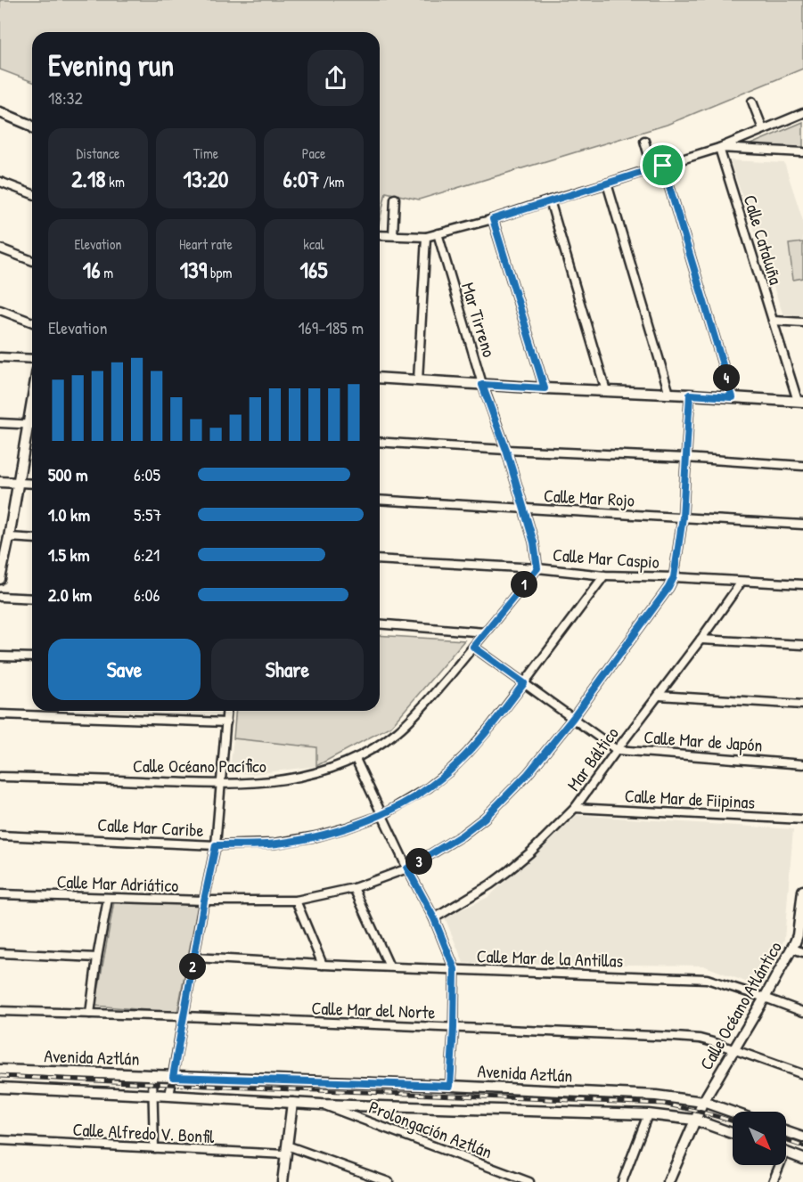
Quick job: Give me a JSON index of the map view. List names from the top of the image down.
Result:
{
  "streets": {
    "main road": ["Calle Océano Atlántico", "Avenida Aztlán"],
    "street": [
      "Calle Cataluña",
      "Mar Tirreno",
      "Calle Mar Rojo",
      "Calle Mar Caspio",
      "Calle Mar de Japón",
      "Mar Báltico",
      "Calle Océano Pacífico",
      "Calle Mar de Fiipinas",
      "Calle Mar Caribe",
      "Calle Mar Adriático",
      "Calle Mar de la Antillas",
      "Calle Mar del Norte",
      "Prolongación Aztlán",
      "Calle Alfredo V. Bonfil"
    ]
  },
  "crossings": [
    ["Mar Tirreno", "Calle Mar Rojo"],
    ["Mar Tirreno", "Calle Mar Caspio"],
    ["Mar Tirreno", "Calle Océano Pacífico"],
    ["Calle Mar Caspio", "Mar Báltico"],
    ["Calle Mar Caspio", "Calle Océano Pacífico"],
    ["Calle Mar Caspio", "Calle Mar Caribe"],
    ["Calle Mar Caspio", "Calle Mar Adriático"],
    ["Calle Mar de Japón", "Mar Báltico"],
    ["Mar Báltico", "Calle Mar de Fiipinas"],
    ["Calle Mar de la Antillas", "Calle Océano Atlántico"],
    ["Calle Océano Atlántico", "Calle Mar del Norte"],
    ["Calle Océano Atlántico", "Avenida Aztlán"],
    ["Avenida Aztlán", "Prolongación Aztlán"]
  ],
  "north": "bottom right",
  "page": {
    "heading": ["Evening run", "18:32"],
    "stats": [
      ["Distance", "2.18 km"],
      ["Time", "13:20"],
      ["Pace", "6:07 /km"],
      ["Elevation", "16 m"],
      ["Heart rate", "139 bpm"],
      ["kcal", "165"]
    ],
    "chart": ["Elevation", "169–185 m"],
    "pins": [
      "4",
      "1",
      "3",
      "2"
    ],
    "list": [
      {
        "name": "500 m",
        "note": "6:05"
      },
      {
        "name": "1.0 km",
        "note": "5:57"
      },
      {
        "name": "1.5 km",
        "note": "6:21"
      },
      {
        "name": "2.0 km",
        "note": "6:06"
      }
    ],
    "buttons": ["Save", "Share"]
  }
}
